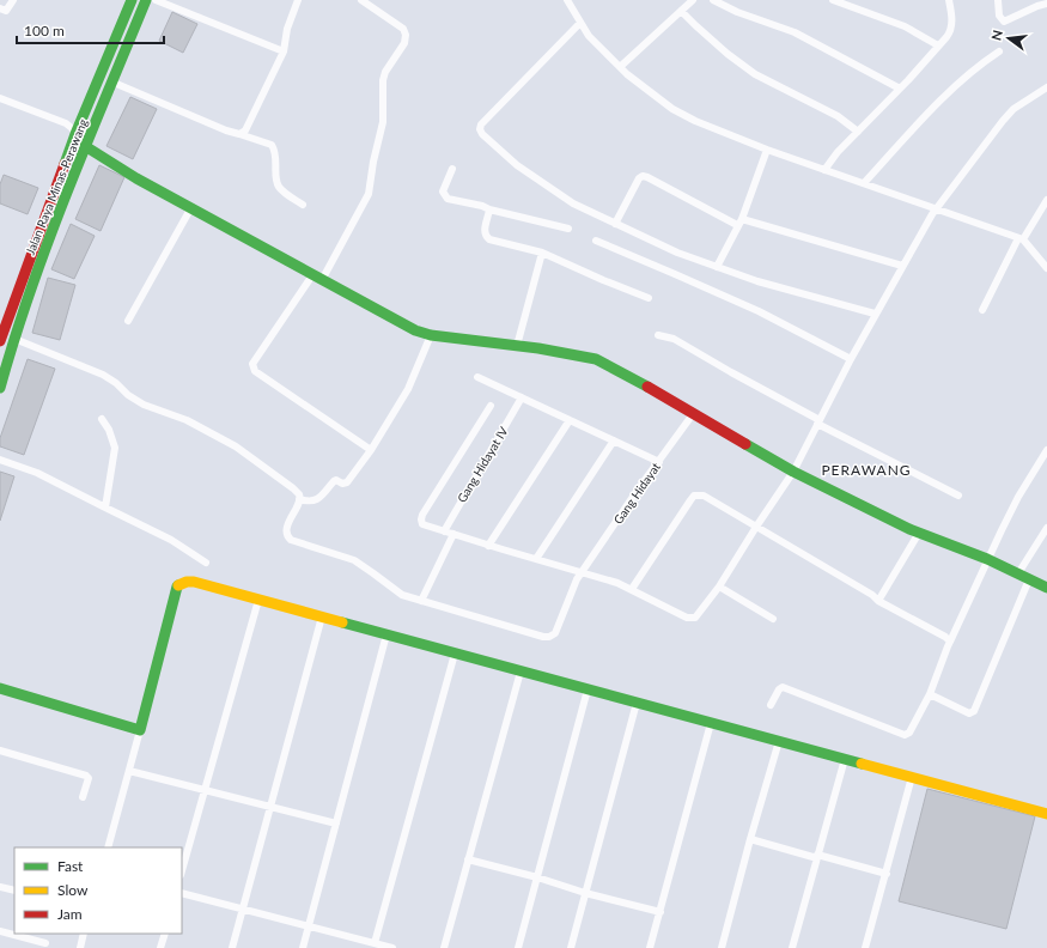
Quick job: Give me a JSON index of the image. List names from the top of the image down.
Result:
{
  "streets": {
    "street": ["Jalan Raya Minas-Perawang", "Gang Hidayat IV", "Gang Hidayat"]
  },
  "districts": ["PERAWANG"],
  "legend": ["Fast", "Slow", "Jam"],
  "scale_bar": "100 m",
  "north": "left"
}
